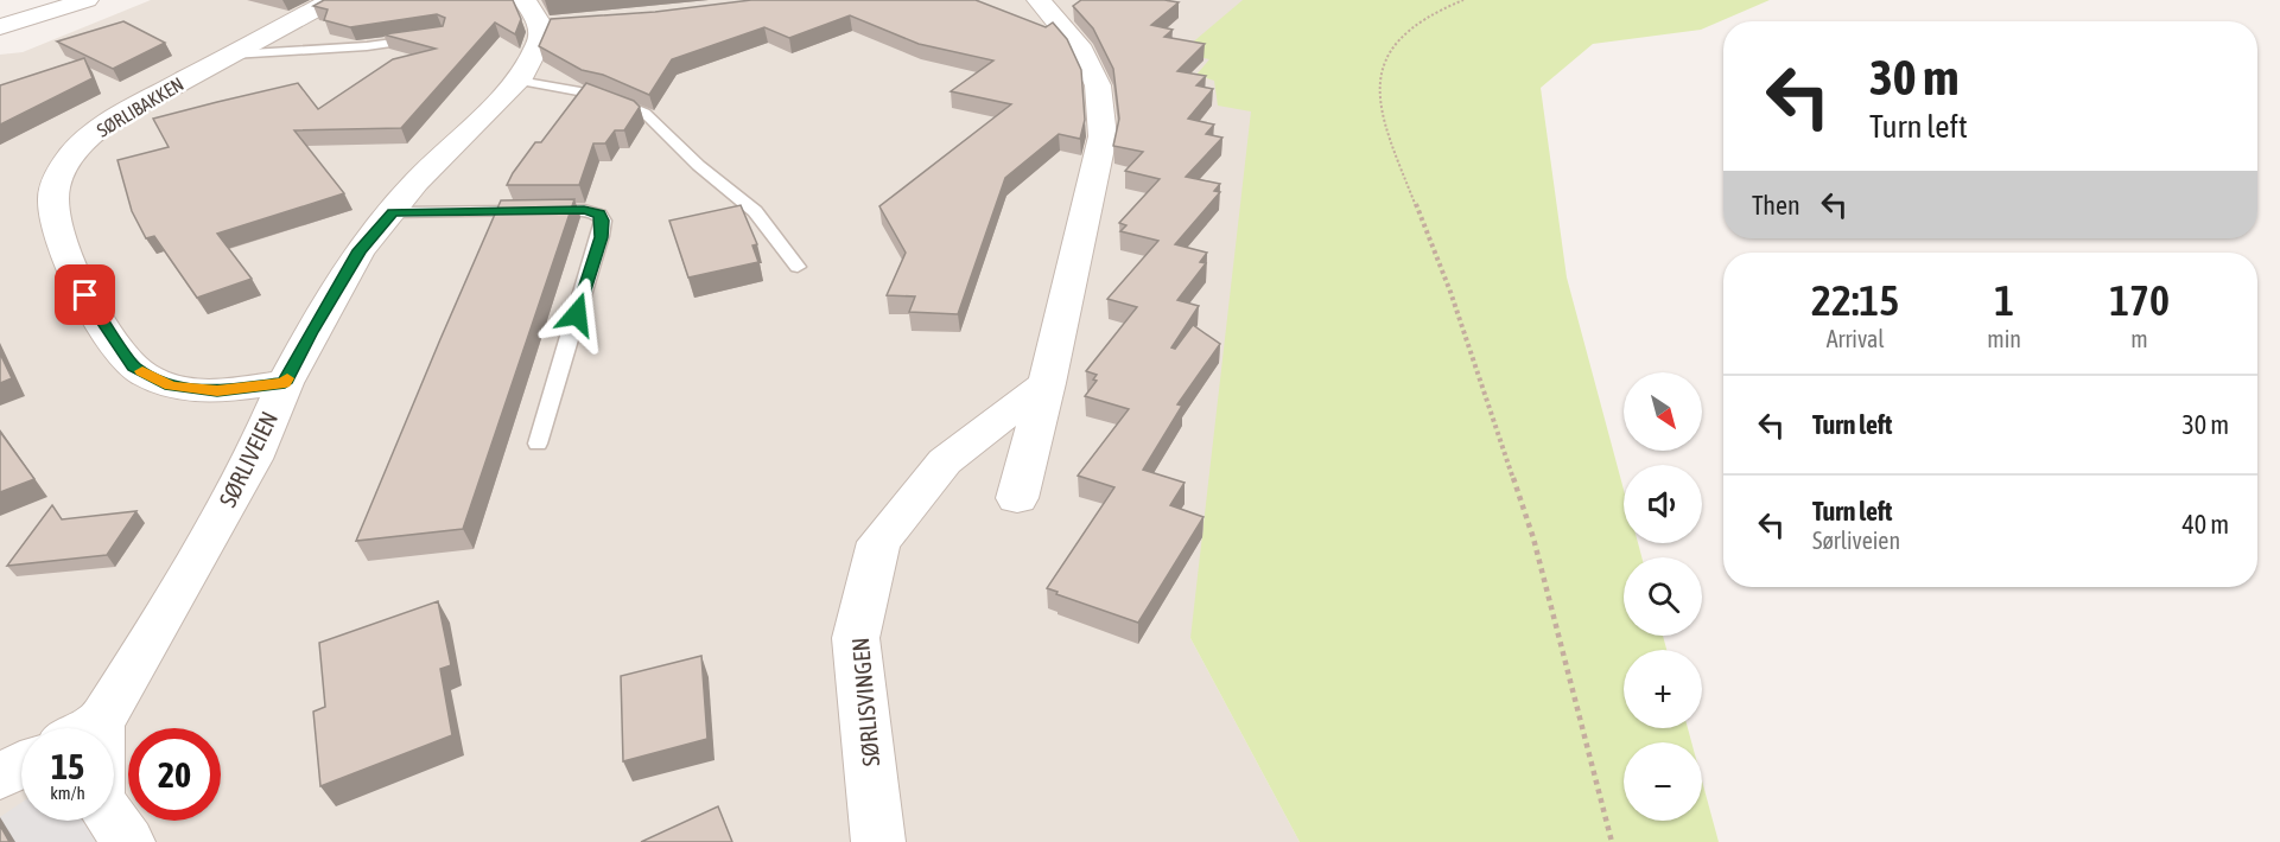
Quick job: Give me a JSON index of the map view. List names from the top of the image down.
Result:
{
  "streets": {
    "street": ["SØRLIBAKKEN", "SØRLIVEIEN", "SØRLISVINGEN"]
  },
  "crossings": [
    ["SØRLIBAKKEN", "SØRLIVEIEN"]
  ],
  "north": "bottom right",
  "page": {
    "turn": ["30 m", "Turn left"],
    "then": "Then",
    "eta": [
      "22:15",
      "Arrival",
      "1",
      "min",
      "170",
      "m"
    ],
    "map_buttons": ["+", "−"],
    "list": [
      {
        "name": "Turn left",
        "value": "30 m"
      },
      {
        "name": "Turn left",
        "note": "Sørliveien",
        "value": "40 m"
      }
    ],
    "speed": "15 km/h",
    "limit": "20"
  }
}
